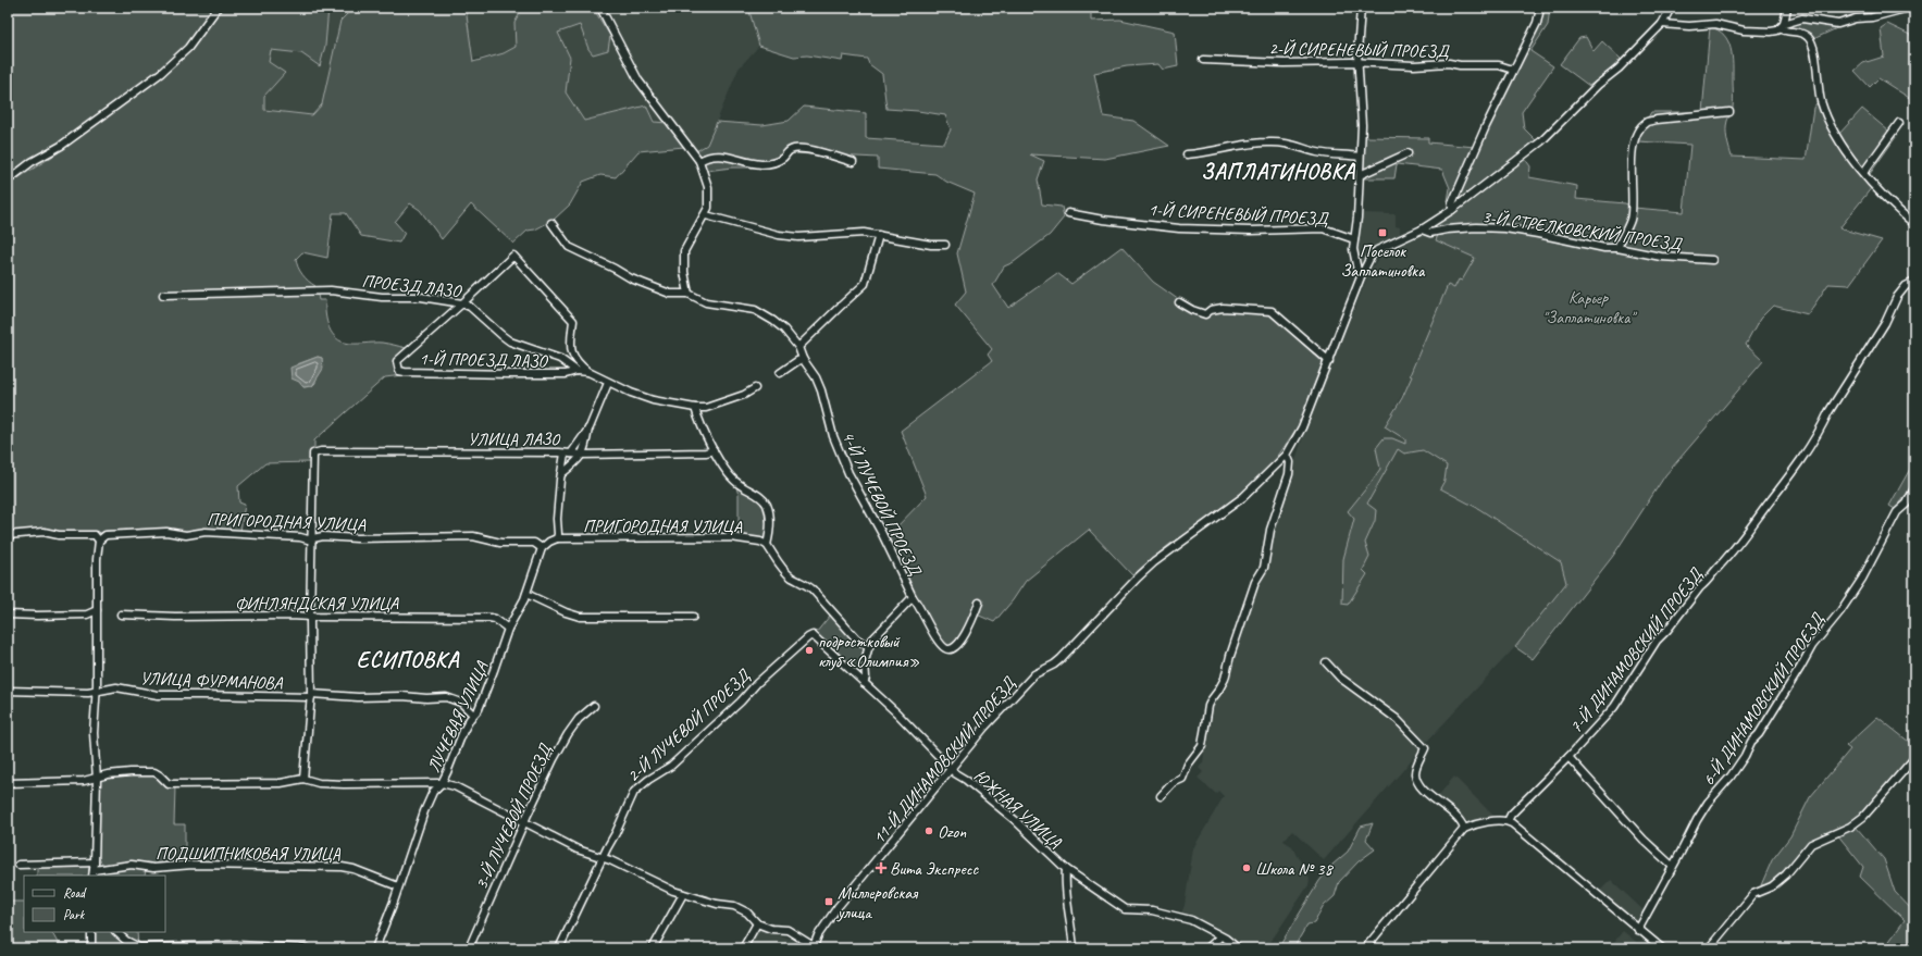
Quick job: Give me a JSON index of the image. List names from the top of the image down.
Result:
{
  "streets": {
    "street": [
      "2-Й СИРЕНЕВЫЙ ПРОЕЗД",
      "1-Й СИРЕНЕВЫЙ ПРОЕЗД",
      "3-Й СТРЕЛКОВСКИЙ ПРОЕЗД",
      "ПРОЕЗД ЛАЗО",
      "1-Й ПРОЕЗД ЛАЗО",
      "УЛИЦА ЛАЗО",
      "4-Й ЛУЧЕВОЙ ПРОЕЗД",
      "ПРИГОРОДНАЯ УЛИЦА",
      "ФИНЛЯНДСКАЯ УЛИЦА",
      "7-Й ДИНАМОВСКИЙ ПРОЕЗД",
      "УЛИЦА ФУРМАНОВА",
      "6-Й ДИНАМОВСКИЙ ПРОЕЗД",
      "ЛУЧЕВАЯ УЛИЦА",
      "2-Й ЛУЧЕВОЙ ПРОЕЗД",
      "11-Й ДИНАМОВСКИЙ ПРОЕЗД",
      "ЮЖНАЯ УЛИЦА",
      "3-Й ЛУЧЕВОЙ ПРОЕЗД",
      "ПОДШИПНИКОВАЯ УЛИЦА"
    ]
  },
  "crossings": [
    ["3-Й СТРЕЛКОВСКИЙ ПРОЕЗД", "11-Й ДИНАМОВСКИЙ ПРОЕЗД"],
    ["ПРОЕЗД ЛАЗО", "1-Й ПРОЕЗД ЛАЗО"],
    ["УЛИЦА ЛАЗО", "ПРИГОРОДНАЯ УЛИЦА"],
    ["ПРИГОРОДНАЯ УЛИЦА", "ЛУЧЕВАЯ УЛИЦА"],
    ["ФИНЛЯНДСКАЯ УЛИЦА", "ЛУЧЕВАЯ УЛИЦА"],
    ["УЛИЦА ФУРМАНОВА", "ЛУЧЕВАЯ УЛИЦА"],
    ["ЛУЧЕВАЯ УЛИЦА", "ПОДШИПНИКОВАЯ УЛИЦА"],
    ["2-Й ЛУЧЕВОЙ ПРОЕЗД", "ЮЖНАЯ УЛИЦА"],
    ["11-Й ДИНАМОВСКИЙ ПРОЕЗД", "ЮЖНАЯ УЛИЦА"]
  ],
  "districts": ["ЗАПЛАТИНОВКА", "ЕСИПОВКА"],
  "parks": ["Карьер \"Заплатиновка\""],
  "places": {
    "transit": ["Поселок Заплатиновка", "Миллеровская улица"],
    "other": ["подростковый клуб «Олимпия»", "Ozon", "Школа № 38"],
    "health": ["Вита Экспресс"]
  },
  "legend": ["Road", "Park"]
}
